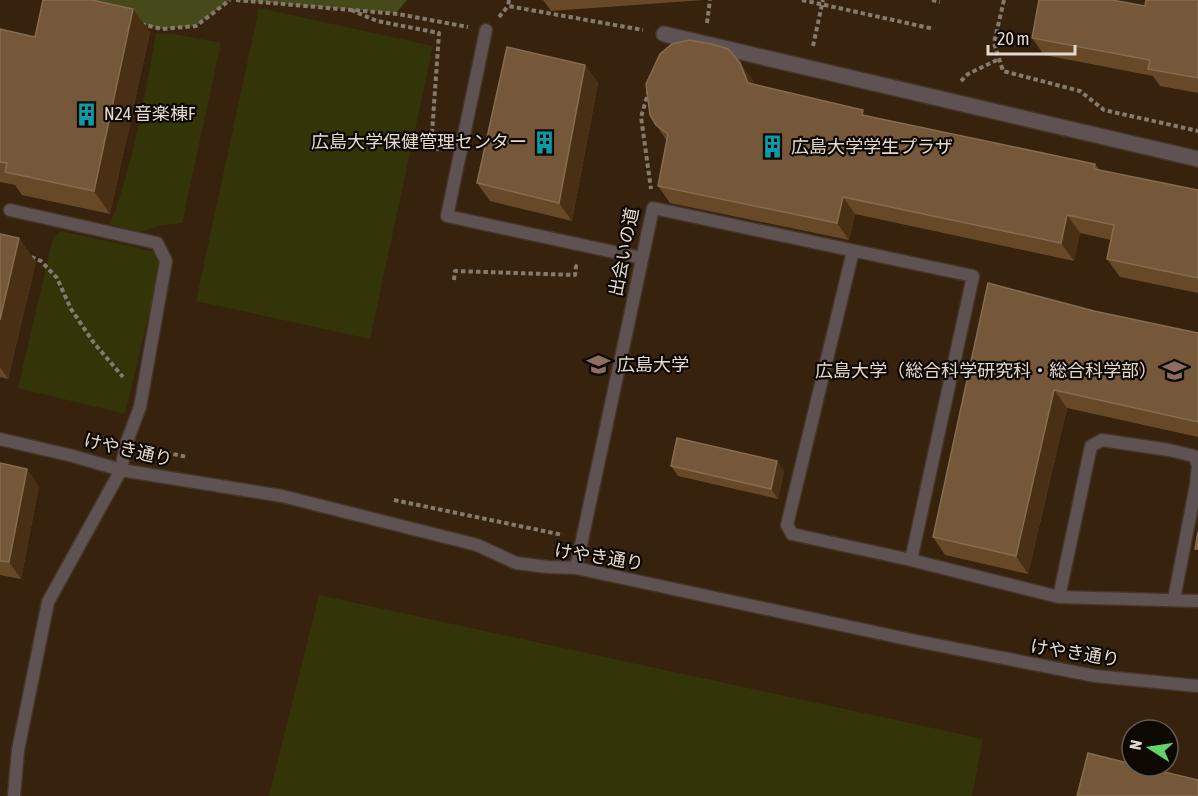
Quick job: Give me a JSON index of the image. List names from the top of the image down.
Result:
{
  "streets": {
    "lane": ["出会いの道", "けやき通り"]
  },
  "crossings": [
    ["出会いの道", "けやき通り"]
  ],
  "places": {
    "building": ["N24 音楽棟F", "広島大学保健管理センター", "広島大学学生プラザ"],
    "school or university": ["広島大学", "広島大学（総合科学研究科・総合科学部）"]
  },
  "scale_bar": "20 m",
  "north": "left"
}
